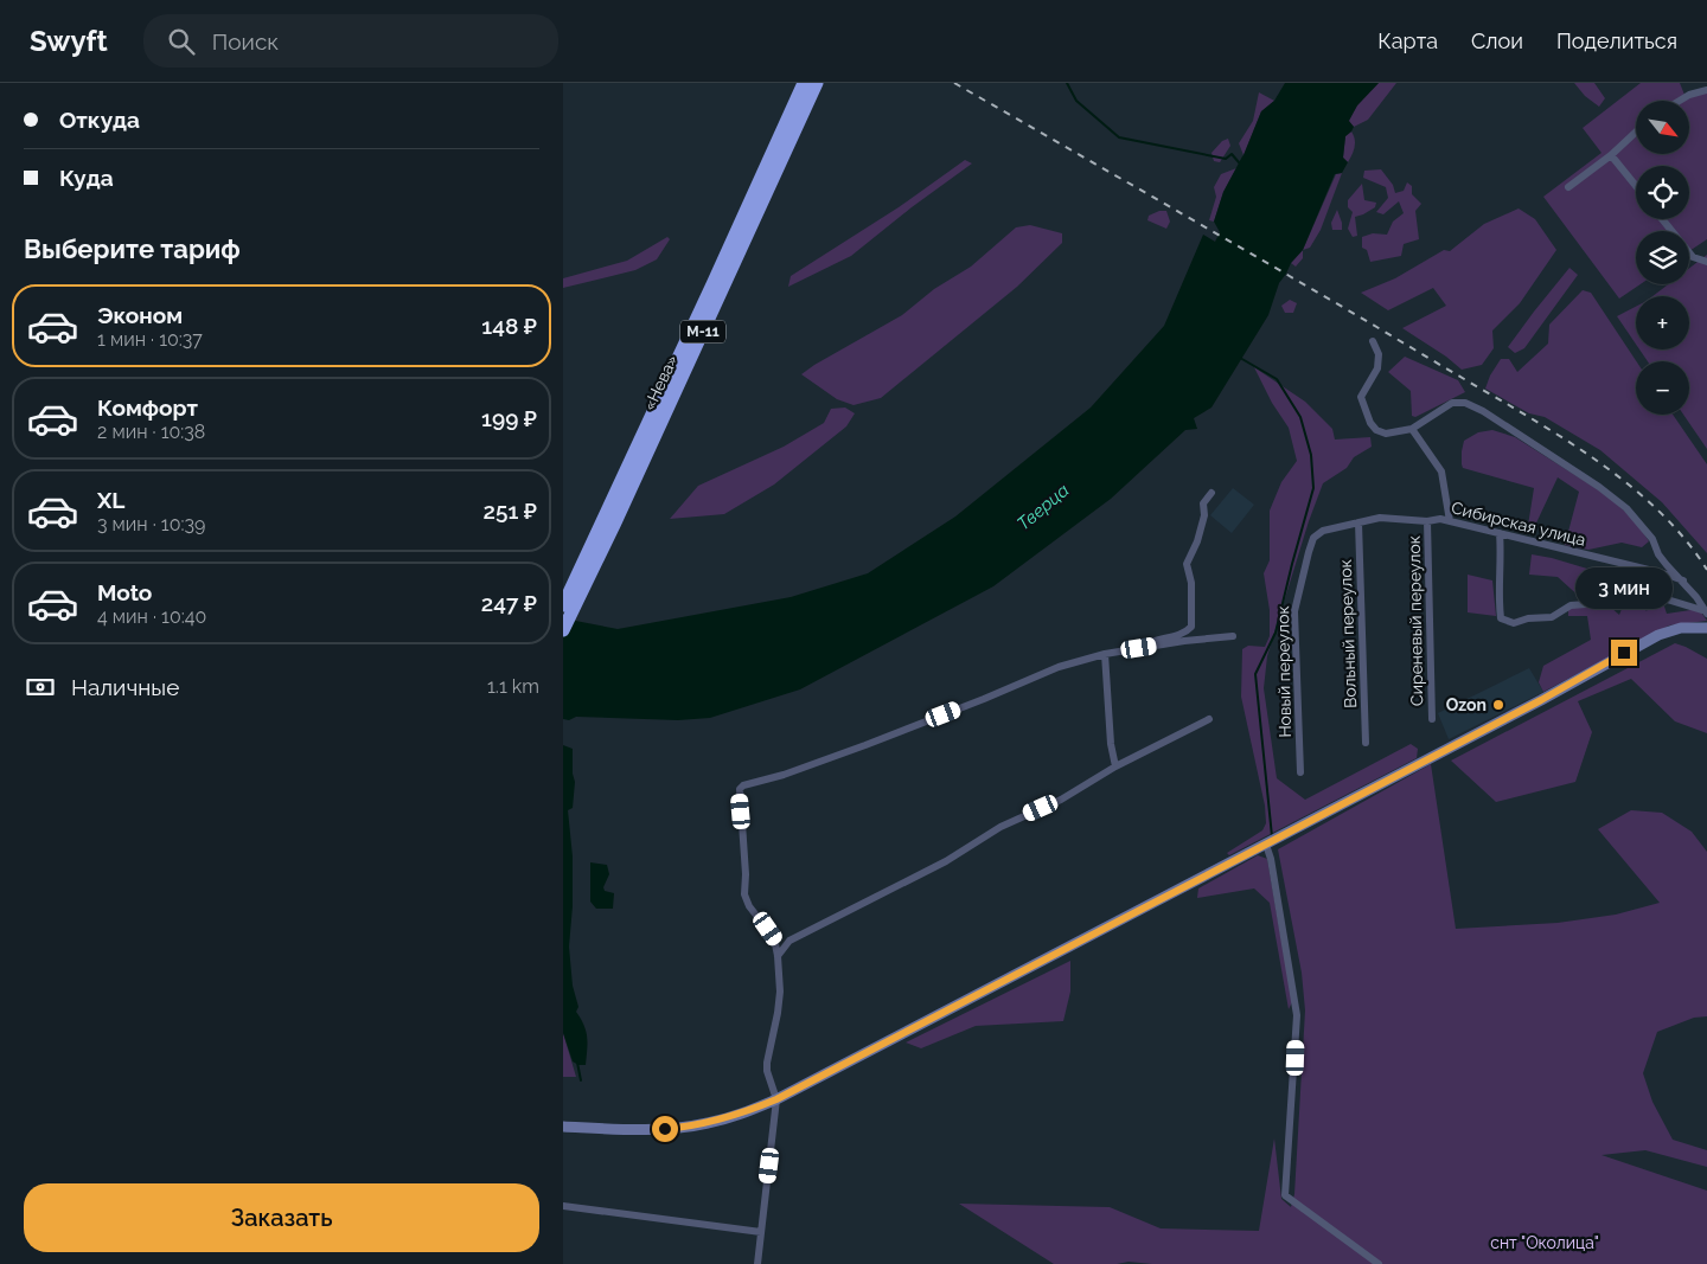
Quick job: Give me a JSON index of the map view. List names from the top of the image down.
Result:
{
  "streets": {
    "highway": ["М-11", "«Нева»"],
    "street": [
      "Сибирская улица",
      "Сиреневый переулок",
      "Вольный переулок",
      "Новый переулок"
    ]
  },
  "crossings": [
    ["Сибирская улица", "Сиреневый переулок"],
    ["Сибирская улица", "Вольный переулок"],
    ["Сибирская улица", "Новый переулок"]
  ],
  "water": ["Тверца"],
  "parks": ["снт \"Околица\""],
  "places": ["Ozon"],
  "north": "bottom right",
  "page": {
    "header": "Swyft",
    "search": "Поиск",
    "nav": ["Карта", "Слои", "Поделиться"],
    "banner": ["Откуда", "Куда"],
    "map_buttons": ["+", "−"],
    "heading": "Выберите тариф",
    "list": [
      {
        "name": "Эконом",
        "note": "1 мин · 10:37",
        "value": "148 ₽"
      },
      {
        "name": "Комфорт",
        "note": "2 мин · 10:38",
        "value": "199 ₽"
      },
      {
        "name": "XL",
        "note": "3 мин · 10:39",
        "value": "251 ₽"
      },
      {
        "name": "Moto",
        "note": "4 мин · 10:40",
        "value": "247 ₽"
      }
    ],
    "bubble": "3 мин",
    "pay": ["Наличные", "1.1 km"],
    "buttons": "Заказать"
  }
}
